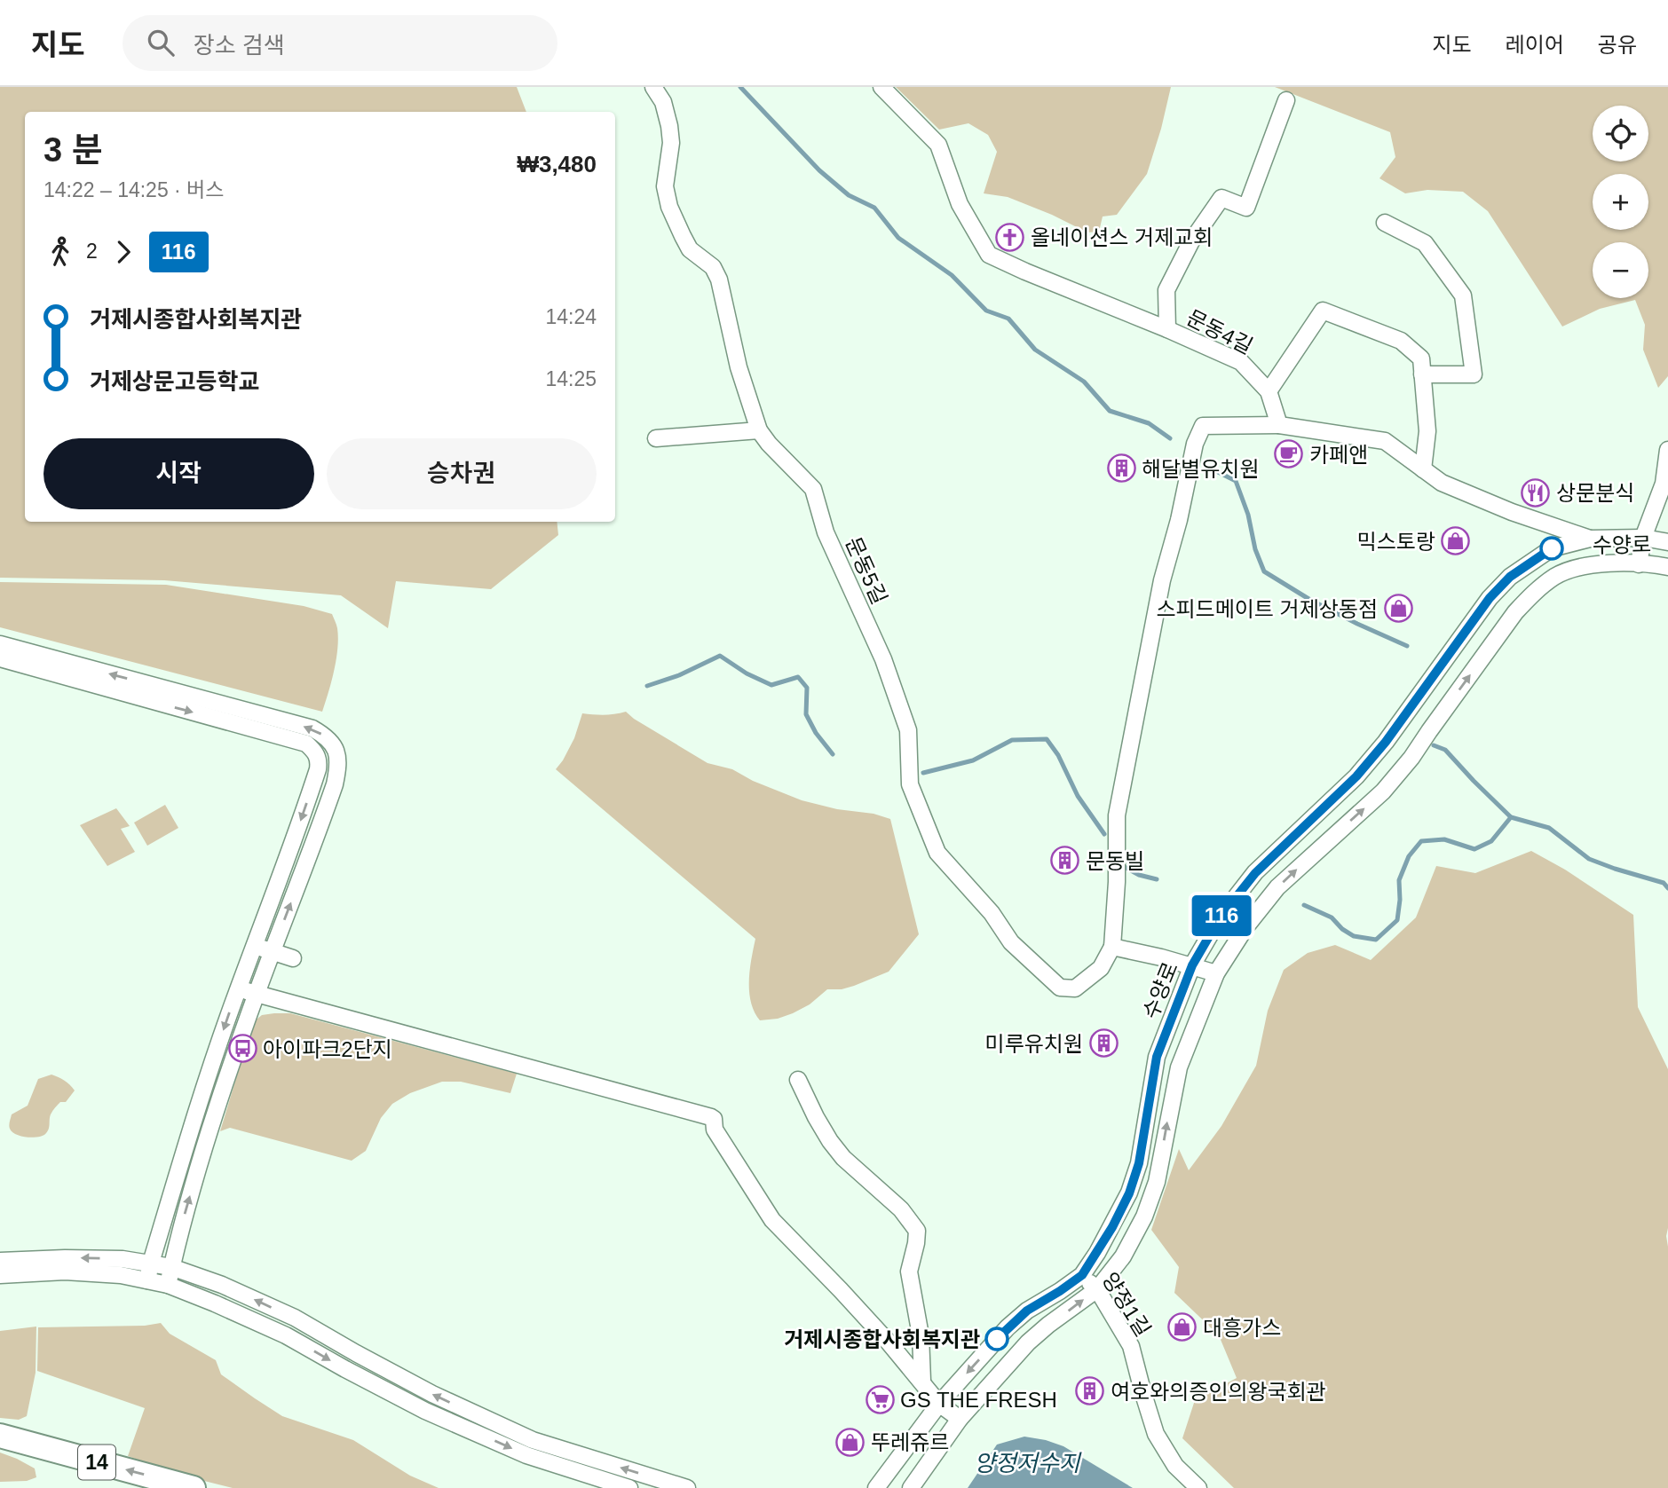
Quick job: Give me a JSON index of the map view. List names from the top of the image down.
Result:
{
  "streets": {
    "highway": ["14"],
    "street": [
      "문동4길",
      "수양로",
      "문동5길",
      "양정1길"
    ]
  },
  "crossings": [
    ["수양로", "양정1길"]
  ],
  "water": ["양정저수지"],
  "places": {
    "church": ["올네이션스 거제교회"],
    "cafe": ["카페앤"],
    "building": [
      "해달별유치원",
      "문동빌",
      "미루유치원",
      "여호와의증인의왕국회관"
    ],
    "restaurant": ["상문분식"],
    "shop": [
      "믹스토랑",
      "스피드메이트 거제상동점",
      "대흥가스",
      "뚜레쥬르"
    ],
    "bus stop": ["아이파크2단지"],
    "other": ["거제시종합사회복지관"],
    "supermarket": ["GS THE FRESH"]
  },
  "lines": ["bus line 116"],
  "page": {
    "header": "지도",
    "search": "장소 검색",
    "nav": ["지도", "레이어", "공유"],
    "on_map": "116",
    "map_buttons": ["+", "−"],
    "heading": ["3 분", "14:22 – 14:25 · 버스", "₩3,480"],
    "legs": ["2", "116"],
    "list": [
      {
        "name": "거제시종합사회복지관",
        "value": "14:24"
      },
      {
        "name": "거제상문고등학교",
        "value": "14:25"
      }
    ],
    "buttons": ["시작", "승차권"]
  }
}
